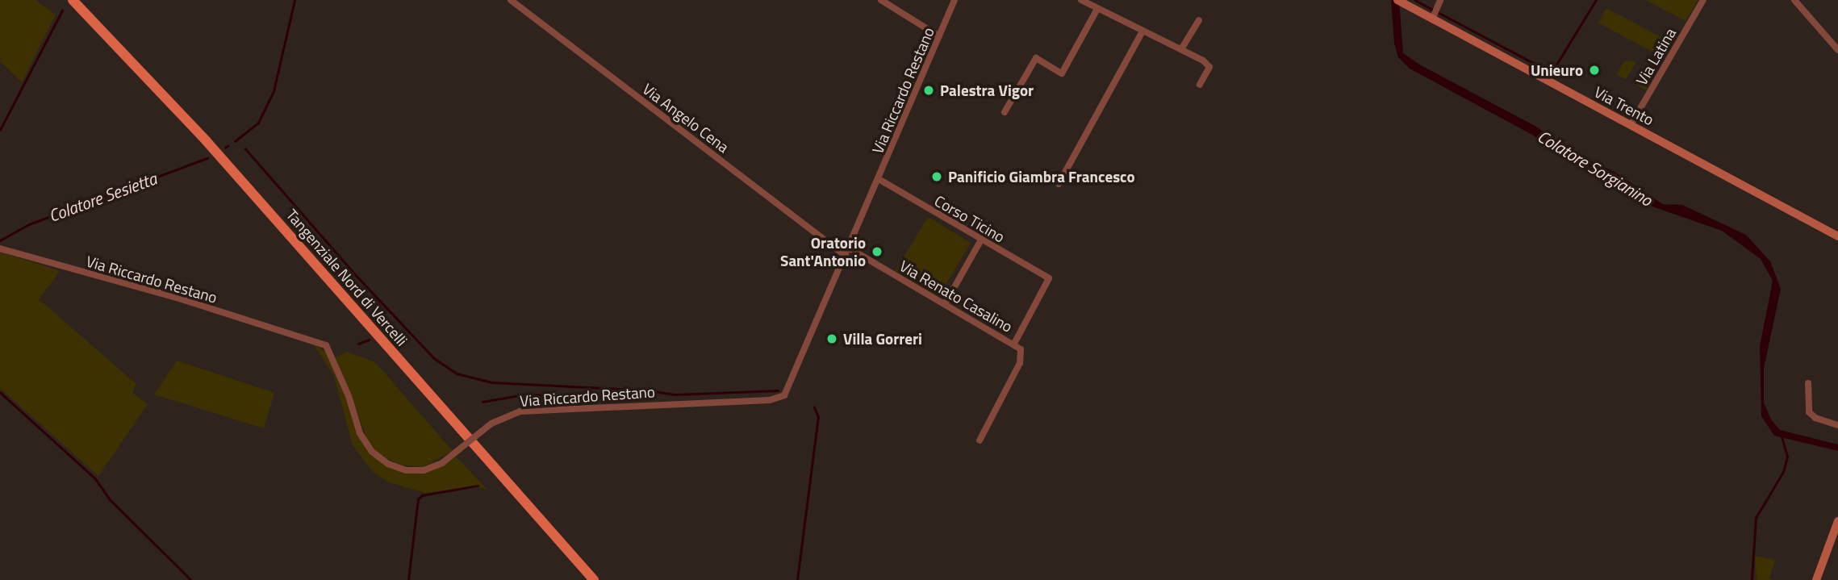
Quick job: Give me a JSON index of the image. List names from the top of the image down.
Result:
{
  "streets": {
    "main road": ["Tangenziale Nord di Vercelli"],
    "street": [
      "Via Latina",
      "Via Riccardo Restano",
      "Via Trento",
      "Via Angelo Cena",
      "Corso Ticino",
      "Via Renato Casalino"
    ]
  },
  "crossings": [
    ["Via Latina", "Via Trento"],
    ["Via Riccardo Restano", "Via Angelo Cena"],
    ["Via Riccardo Restano", "Corso Ticino"],
    ["Via Riccardo Restano", "Via Renato Casalino"],
    ["Corso Ticino", "Via Renato Casalino"]
  ],
  "water": ["Colatore Sorgianino", "Colatore Sesietta"],
  "places": [
    "Unieuro",
    "Palestra Vigor",
    "Panificio Giambra Francesco",
    "Oratorio Sant'Antonio",
    "Villa Gorreri"
  ]
}
